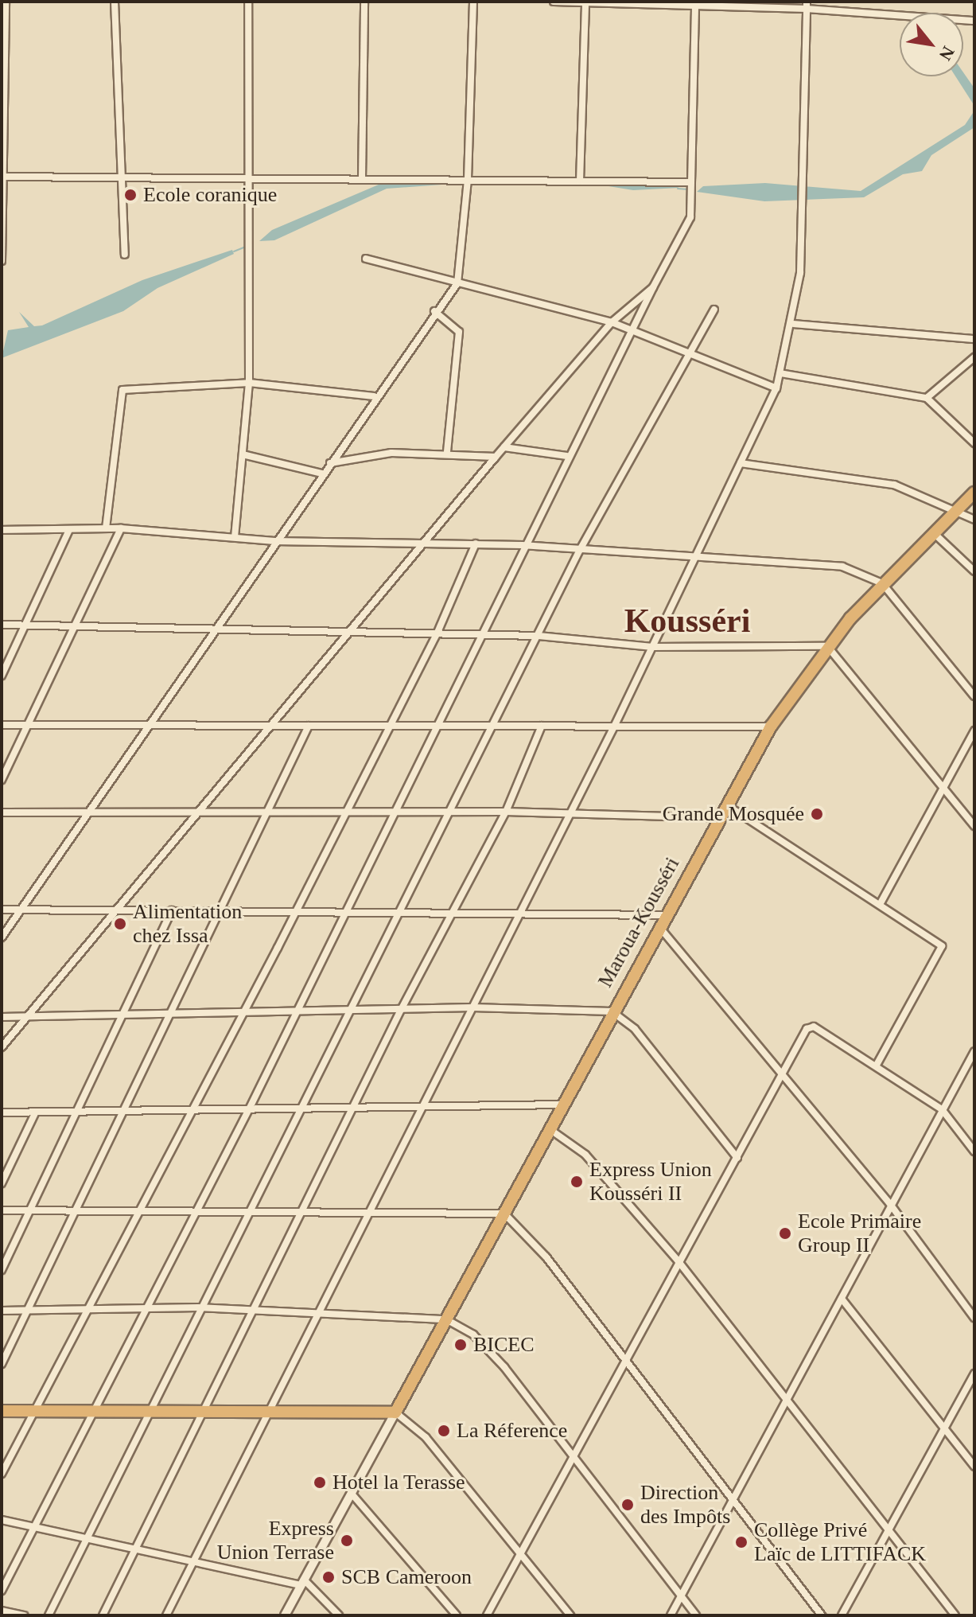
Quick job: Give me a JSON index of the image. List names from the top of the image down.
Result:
{
  "streets": {
    "highway": ["Maroua-Kousséri"]
  },
  "districts": ["Kousséri"],
  "places": [
    "Ecole coranique",
    "Grande Mosquée",
    "Alimentation chez Issa",
    "Express Union Kousséri II",
    "Ecole Primaire Group II",
    "BICEC",
    "La Réference",
    "Hotel la Terasse",
    "Direction des Impôts",
    "Express Union Terrase",
    "Collège Privé Laïc de LITTIFACK",
    "SCB Cameroon"
  ],
  "north": "bottom right"
}
